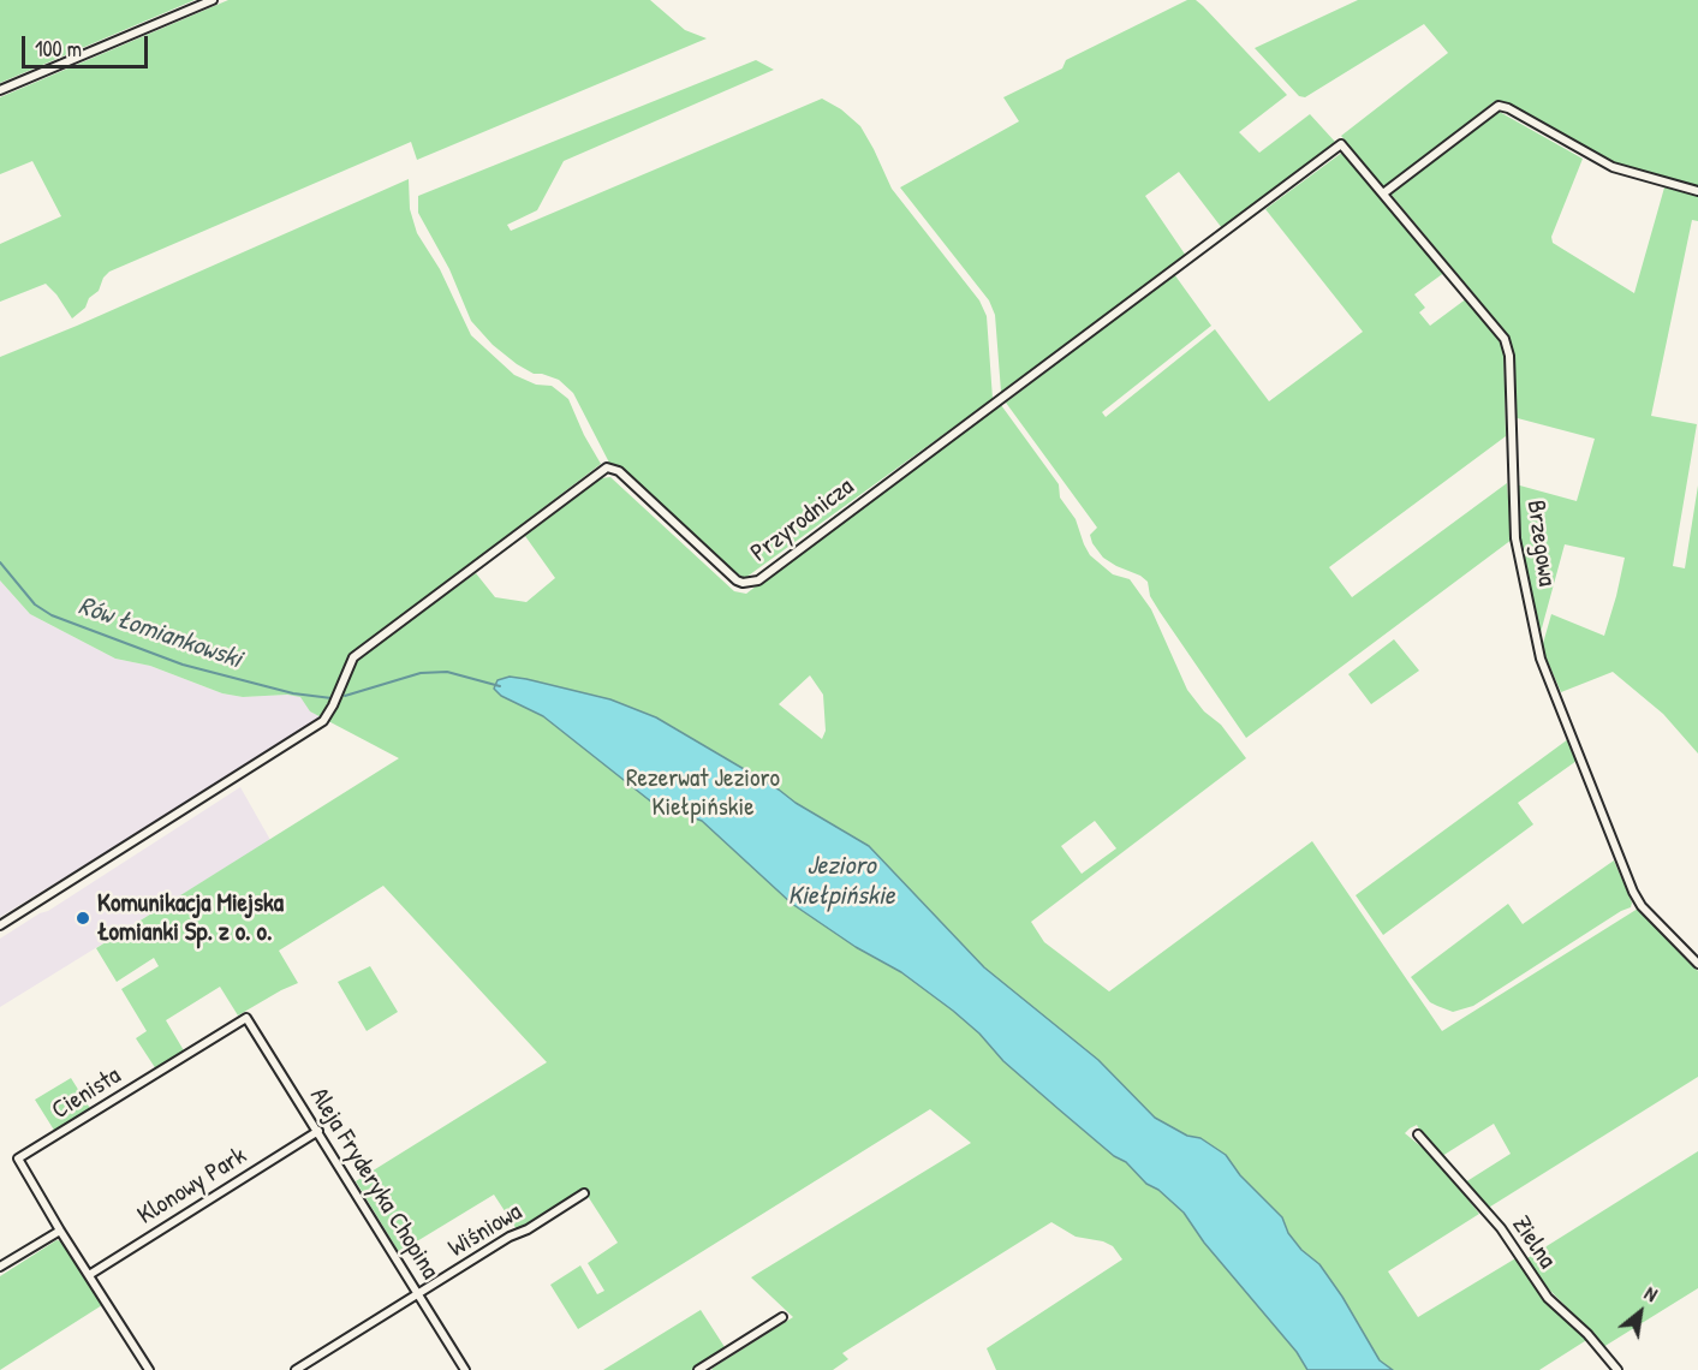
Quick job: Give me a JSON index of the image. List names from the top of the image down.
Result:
{
  "streets": {
    "street": [
      "Przyrodnicza",
      "Brzegowa",
      "Cienista",
      "Aleja Fryderyka Chopina",
      "Klonowy Park",
      "Wiśniowa",
      "Zielna"
    ]
  },
  "crossings": [
    ["Przyrodnicza", "Brzegowa"],
    ["Cienista", "Aleja Fryderyka Chopina"],
    ["Cienista", "Klonowy Park"],
    ["Aleja Fryderyka Chopina", "Klonowy Park"],
    ["Aleja Fryderyka Chopina", "Wiśniowa"]
  ],
  "water": ["Rów Łomiankowski", "Jezioro Kiełpińskie"],
  "parks": ["Rezerwat Jezioro Kiełpińskie"],
  "places": ["Komunikacja Miejska Łomianki Sp. z o. o."],
  "scale_bar": "100 m",
  "north": "top right"
}
